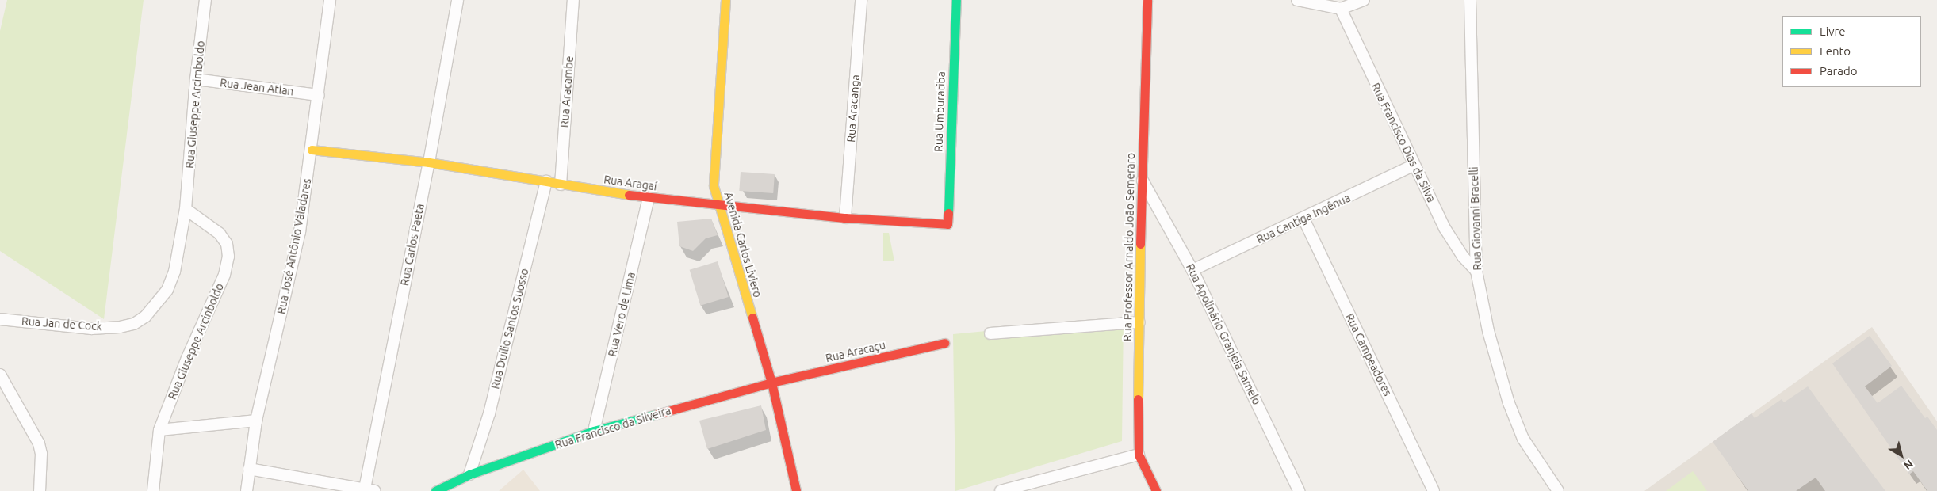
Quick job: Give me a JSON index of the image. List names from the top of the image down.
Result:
{
  "streets": {
    "street": [
      "Rua Jean Atlan",
      "Rua Aracambe",
      "Rua Giuseppe Arcimboldo",
      "Rua Aracanga",
      "Rua Umburatiba",
      "Rua Francisco Dias da Silva",
      "Rua Aragaí",
      "Rua Cantiga Ingênua",
      "Rua Giovanni Bracelli",
      "Rua Carlos Paeta",
      "Avenida Carlos Liviero",
      "Rua José Antônio Valadares",
      "Rua Professor Arnaldo João Semeraro",
      "Rua Vero de Lima",
      "Rua Jan de Cock",
      "Rua Duílio Santos Suosso",
      "Rua Apolinário Granjeia Samelo",
      "Rua Giuseppe Arcinboldo",
      "Rua Aracaçu",
      "Rua Campeadores",
      "Rua Francisco da Silveira"
    ]
  },
  "crossings": [
    ["Rua Jean Atlan", "Rua Giuseppe Arcimboldo"],
    ["Rua Jean Atlan", "Rua José Antônio Valadares"],
    ["Rua Aracambe", "Rua Aragaí"],
    ["Rua Giuseppe Arcimboldo", "Rua Jan de Cock"],
    ["Rua Giuseppe Arcimboldo", "Rua Giuseppe Arcinboldo"],
    ["Rua Aracanga", "Rua Aragaí"],
    ["Rua Umburatiba", "Rua Aragaí"],
    ["Rua Francisco Dias da Silva", "Rua Cantiga Ingênua"],
    ["Rua Francisco Dias da Silva", "Rua Giovanni Bracelli"],
    ["Rua Aragaí", "Rua Carlos Paeta"],
    ["Rua Aragaí", "Avenida Carlos Liviero"],
    ["Rua Aragaí", "Rua José Antônio Valadares"],
    ["Rua Aragaí", "Rua Vero de Lima"],
    ["Rua Aragaí", "Rua Duílio Santos Suosso"],
    ["Rua Cantiga Ingênua", "Rua Apolinário Granjeia Samelo"],
    ["Rua Cantiga Ingênua", "Rua Campeadores"],
    ["Avenida Carlos Liviero", "Rua Aracaçu"],
    ["Avenida Carlos Liviero", "Rua Francisco da Silveira"],
    ["Rua Professor Arnaldo João Semeraro", "Rua Apolinário Granjeia Samelo"],
    ["Rua Vero de Lima", "Rua Francisco da Silveira"],
    ["Rua Jan de Cock", "Rua Giuseppe Arcinboldo"],
    ["Rua Duílio Santos Suosso", "Rua Francisco da Silveira"],
    ["Rua Aracaçu", "Rua Francisco da Silveira"]
  ],
  "legend": ["Livre", "Lento", "Parado"],
  "north": "bottom right"
}
